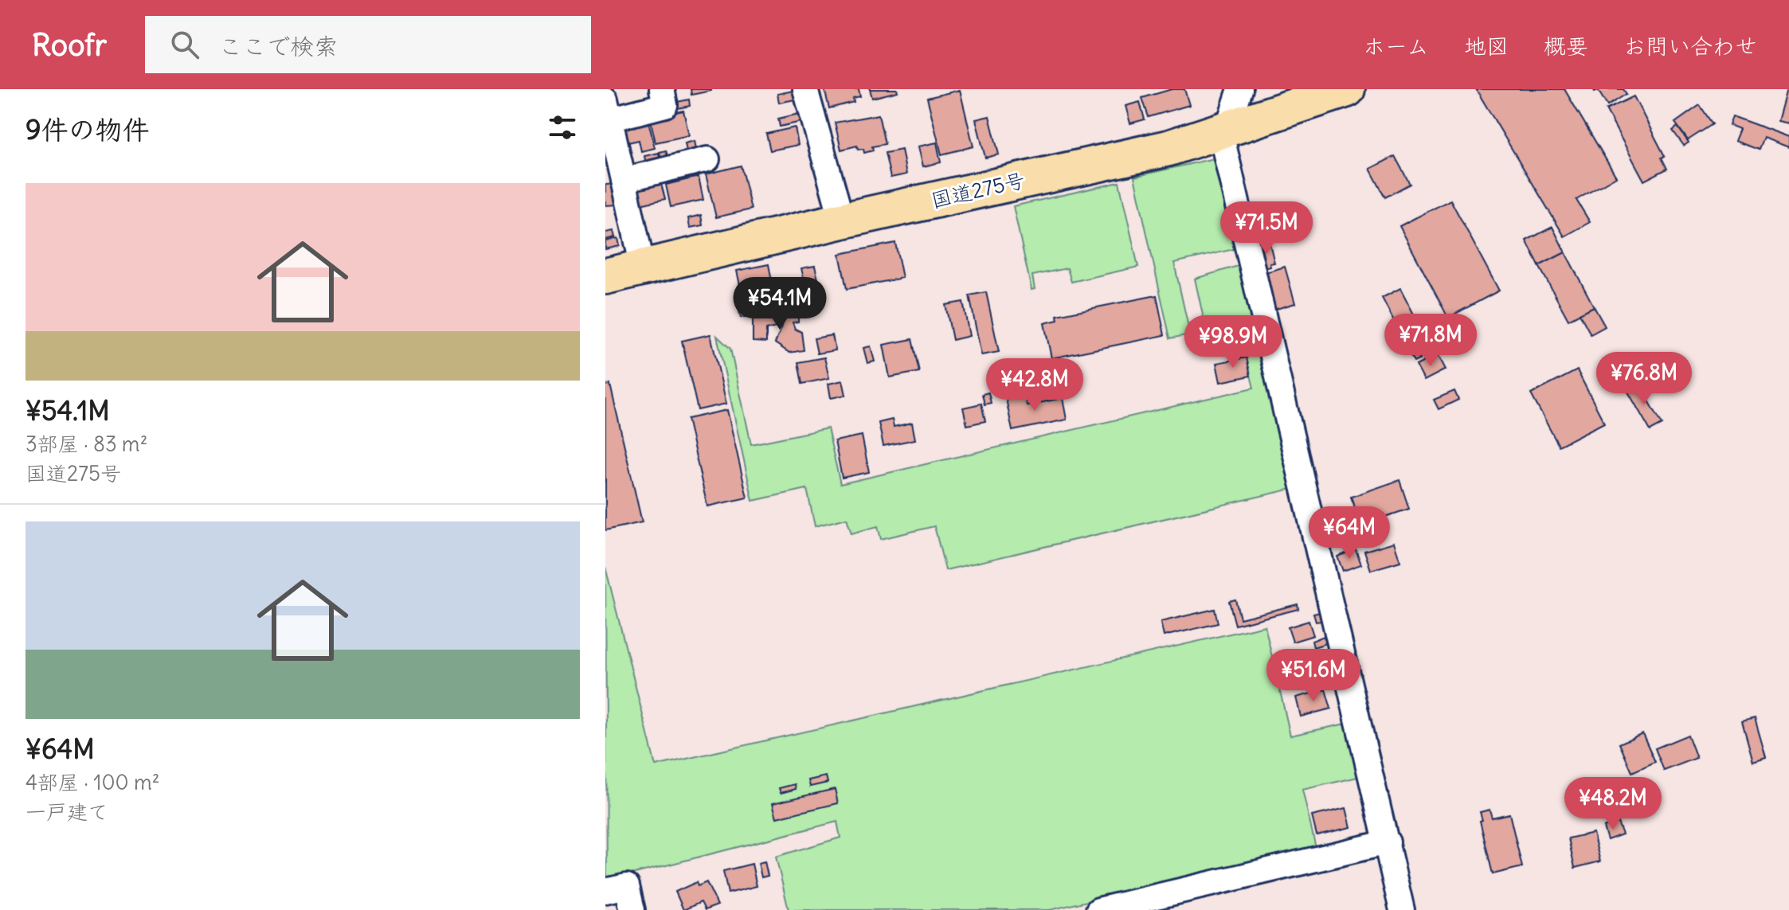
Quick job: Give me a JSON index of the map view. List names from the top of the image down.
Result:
{
  "streets": {
    "highway": ["国道275号"]
  },
  "page": {
    "header": "Roofr",
    "search": "ここで検索",
    "nav": [
      "ホーム",
      "地図",
      "概要",
      "お問い合わせ"
    ],
    "heading": "9件の物件",
    "list": [
      {
        "name": "¥54.1M",
        "note": "3部屋 · 83 m² · 国道275号"
      },
      {
        "name": "¥64M",
        "note": "4部屋 · 100 m² · 一戸建て"
      }
    ],
    "price": [
      "¥71.5M",
      "¥54.1M",
      "¥71.8M",
      "¥98.9M",
      "¥76.8M",
      "¥42.8M",
      "¥64M",
      "¥51.6M",
      "¥48.2M"
    ]
  }
}
